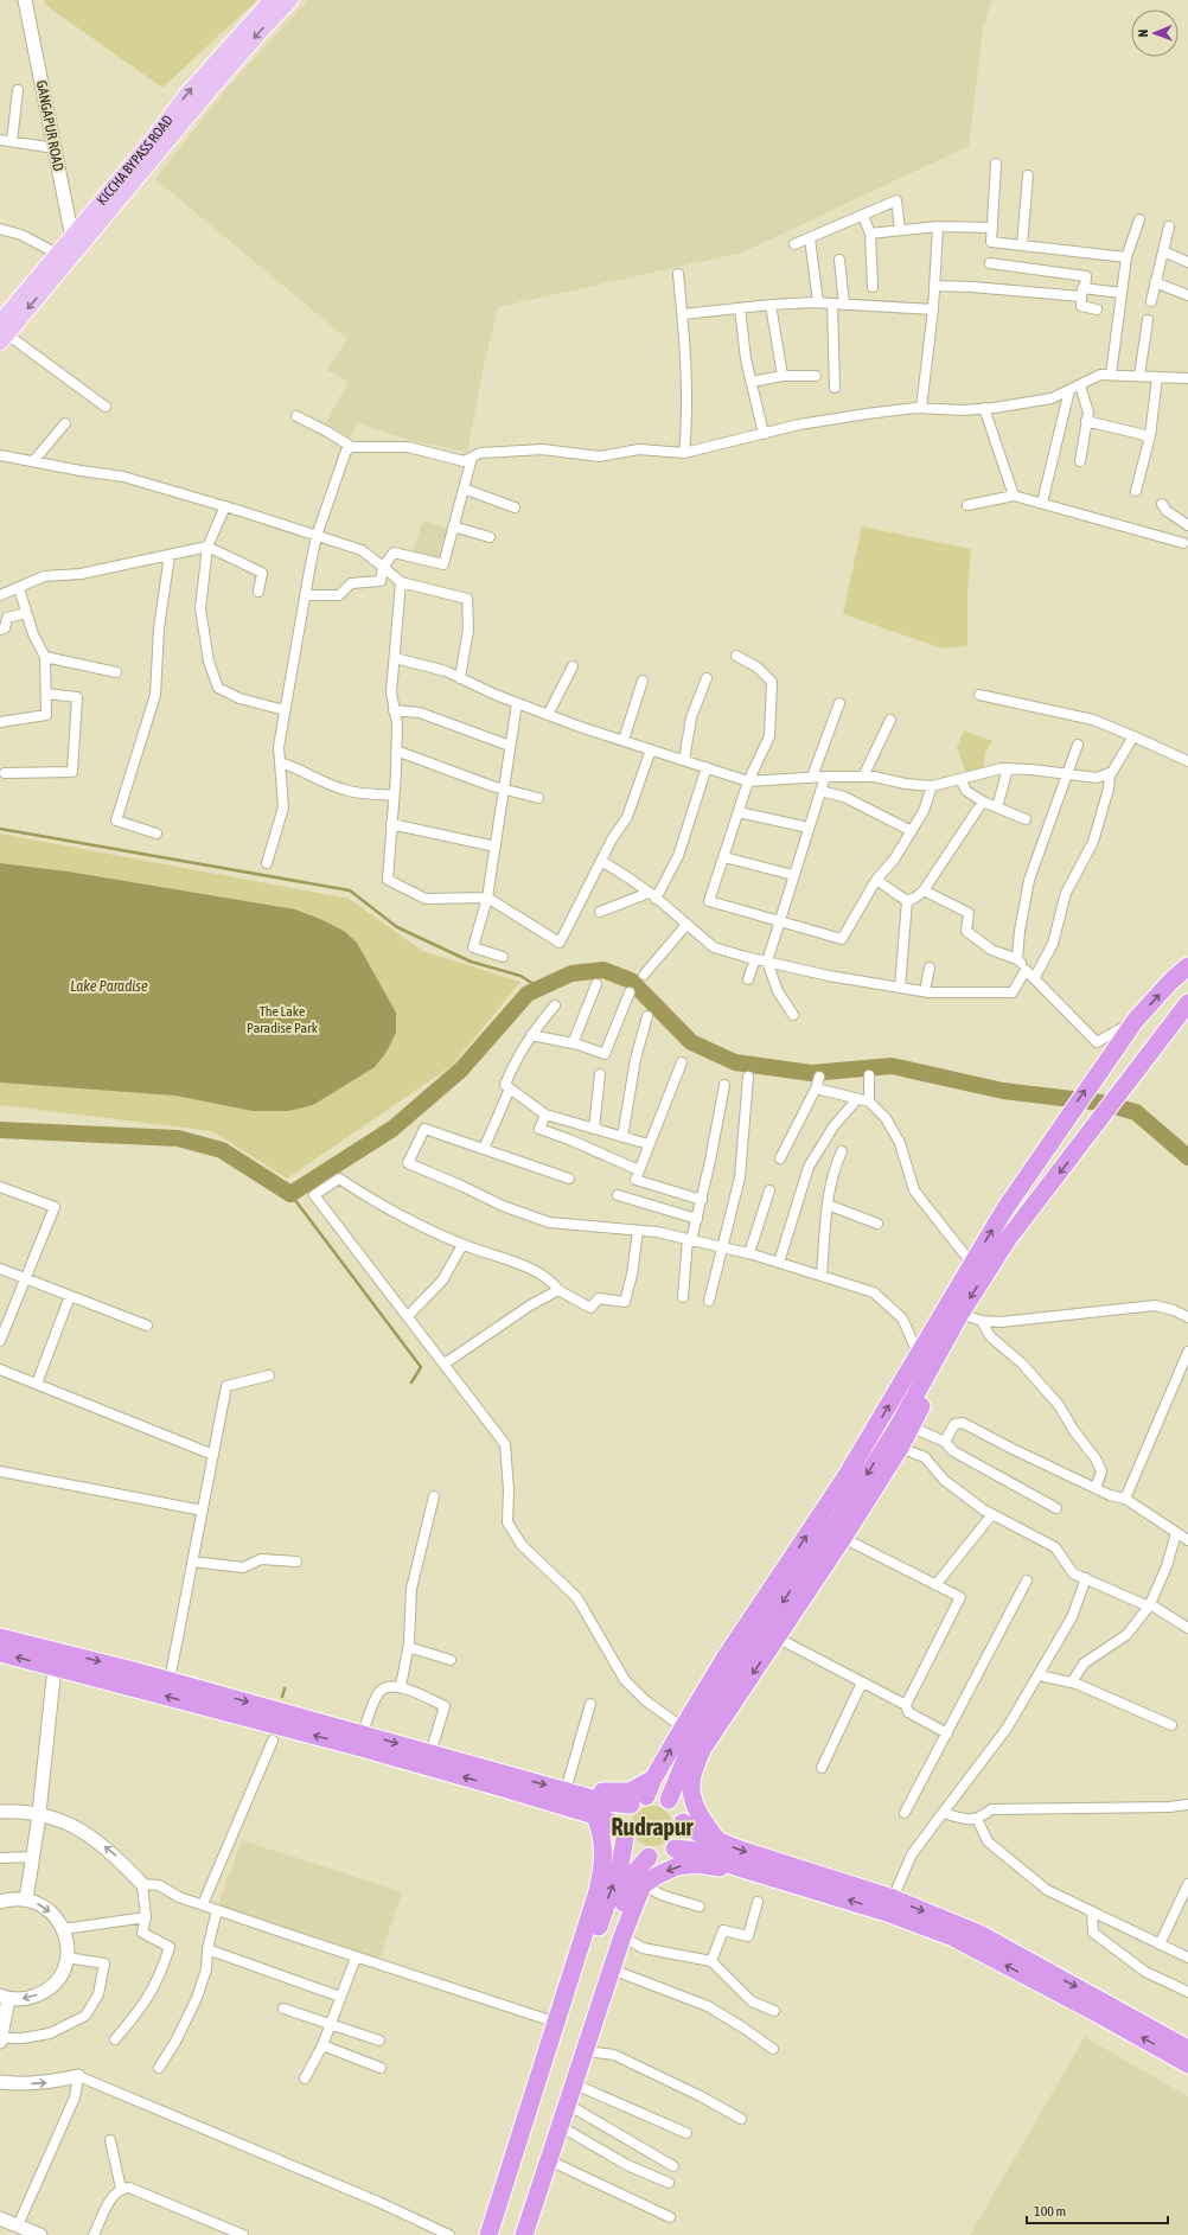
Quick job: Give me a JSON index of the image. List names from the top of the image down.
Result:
{
  "streets": {
    "main road": ["KICCHA BYPASS ROAD"],
    "street": ["GANGAPUR ROAD"]
  },
  "crossings": [
    ["GANGAPUR ROAD", "KICCHA BYPASS ROAD"]
  ],
  "districts": ["Rudrapur"],
  "water": ["Lake Paradise"],
  "parks": ["The Lake Paradise Park"],
  "scale_bar": "100 m",
  "north": "left"
}
